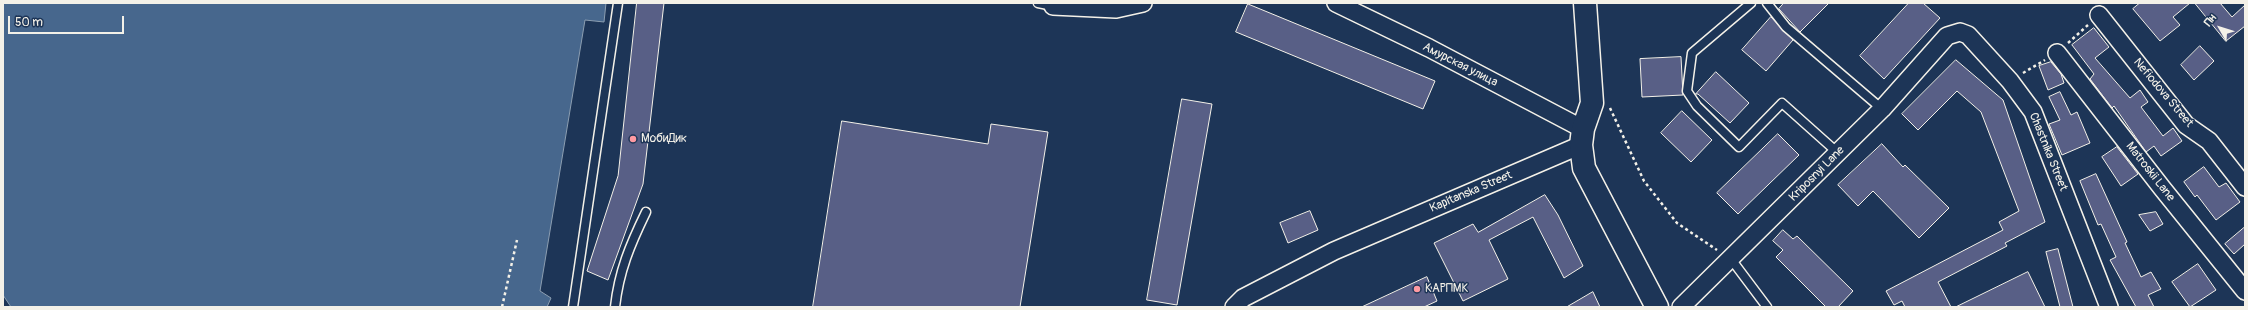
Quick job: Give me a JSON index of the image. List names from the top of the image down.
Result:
{
  "streets": {
    "street": [
      "Амурская улица",
      "Nefiodova Street",
      "Chastnika Street",
      "Matroskii Lane",
      "Kriposnyi Lane",
      "Kapitanska Street"
    ]
  },
  "crossings": [
    ["Амурская улица", "Kapitanska Street"],
    ["Chastnika Street", "Kriposnyi Lane"]
  ],
  "places": ["МобиДик", "КАРПМК"],
  "scale_bar": "50 m",
  "north": "top left"
}
